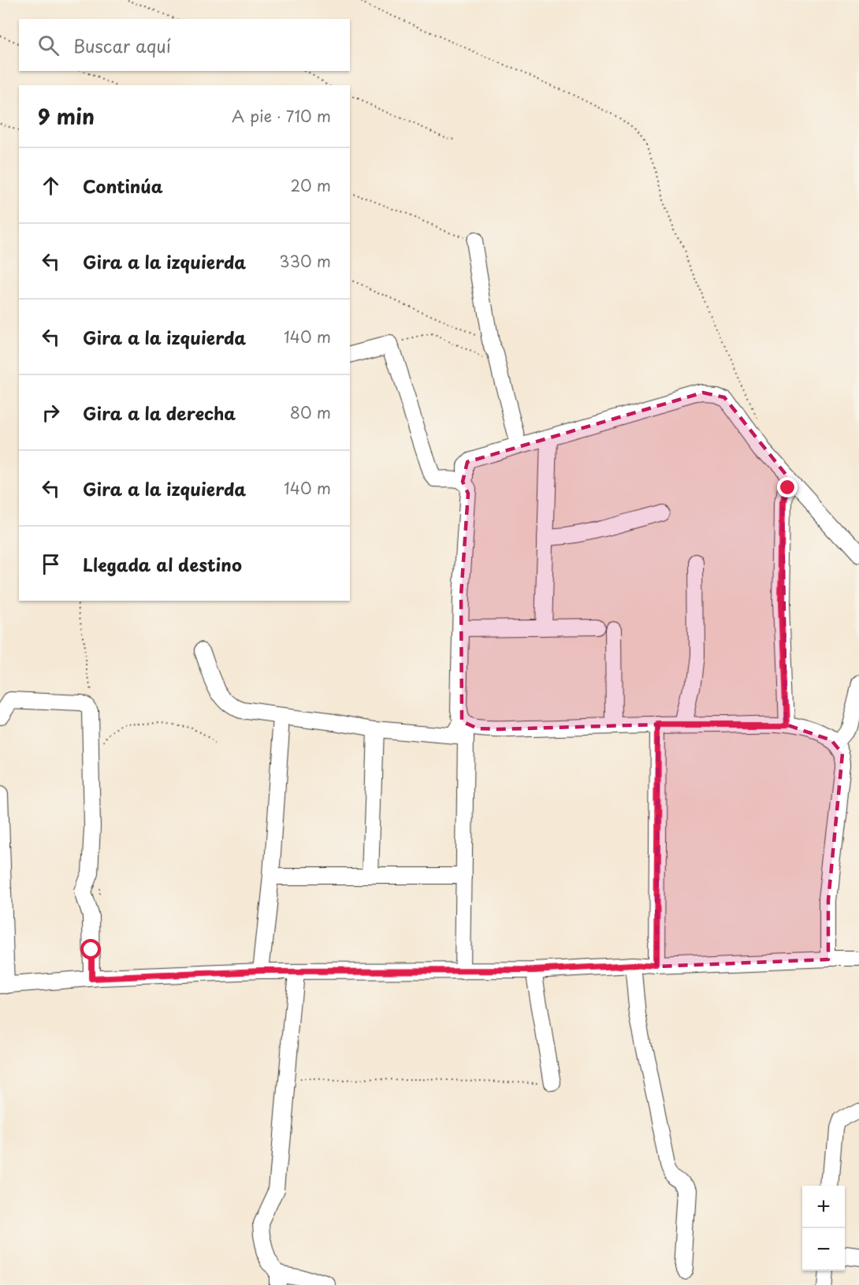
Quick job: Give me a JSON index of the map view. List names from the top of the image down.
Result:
{
  "page": {
    "search": "Buscar aquí",
    "heading": ["9 min", "A pie · 710 m"],
    "list": [
      ["Continúa", "20 m"],
      ["Gira a la izquierda", "330 m"],
      ["Gira a la izquierda", "140 m"],
      ["Gira a la derecha", "80 m"],
      ["Gira a la izquierda", "140 m"],
      "Llegada al destino"
    ],
    "map_buttons": ["+", "−"]
  }
}
